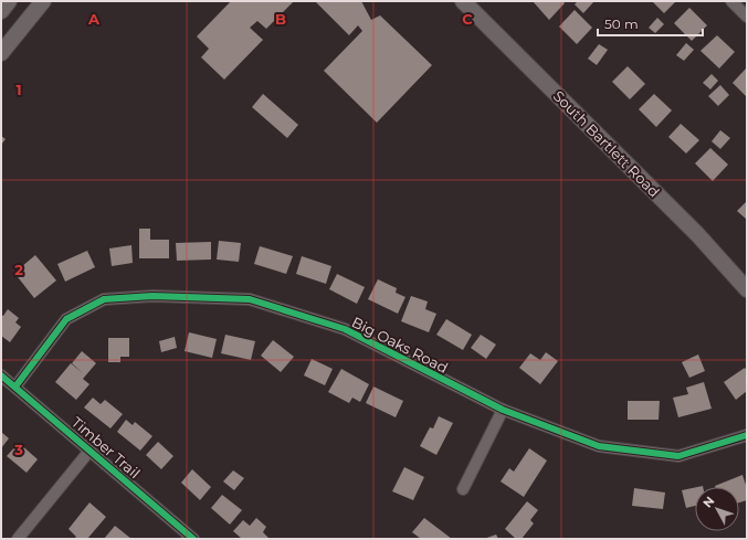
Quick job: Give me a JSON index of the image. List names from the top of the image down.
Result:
{
  "streets": {
    "main road": ["South Bartlett Road"],
    "street": ["Big Oaks Road", "Timber Trail"]
  },
  "crossings": [
    ["Big Oaks Road", "Timber Trail"]
  ],
  "scale_bar": "50 m",
  "north": "top left",
  "grid": {
    "columns": ["A", "B", "C"],
    "rows": ["1", "2", "3"]
  }
}
